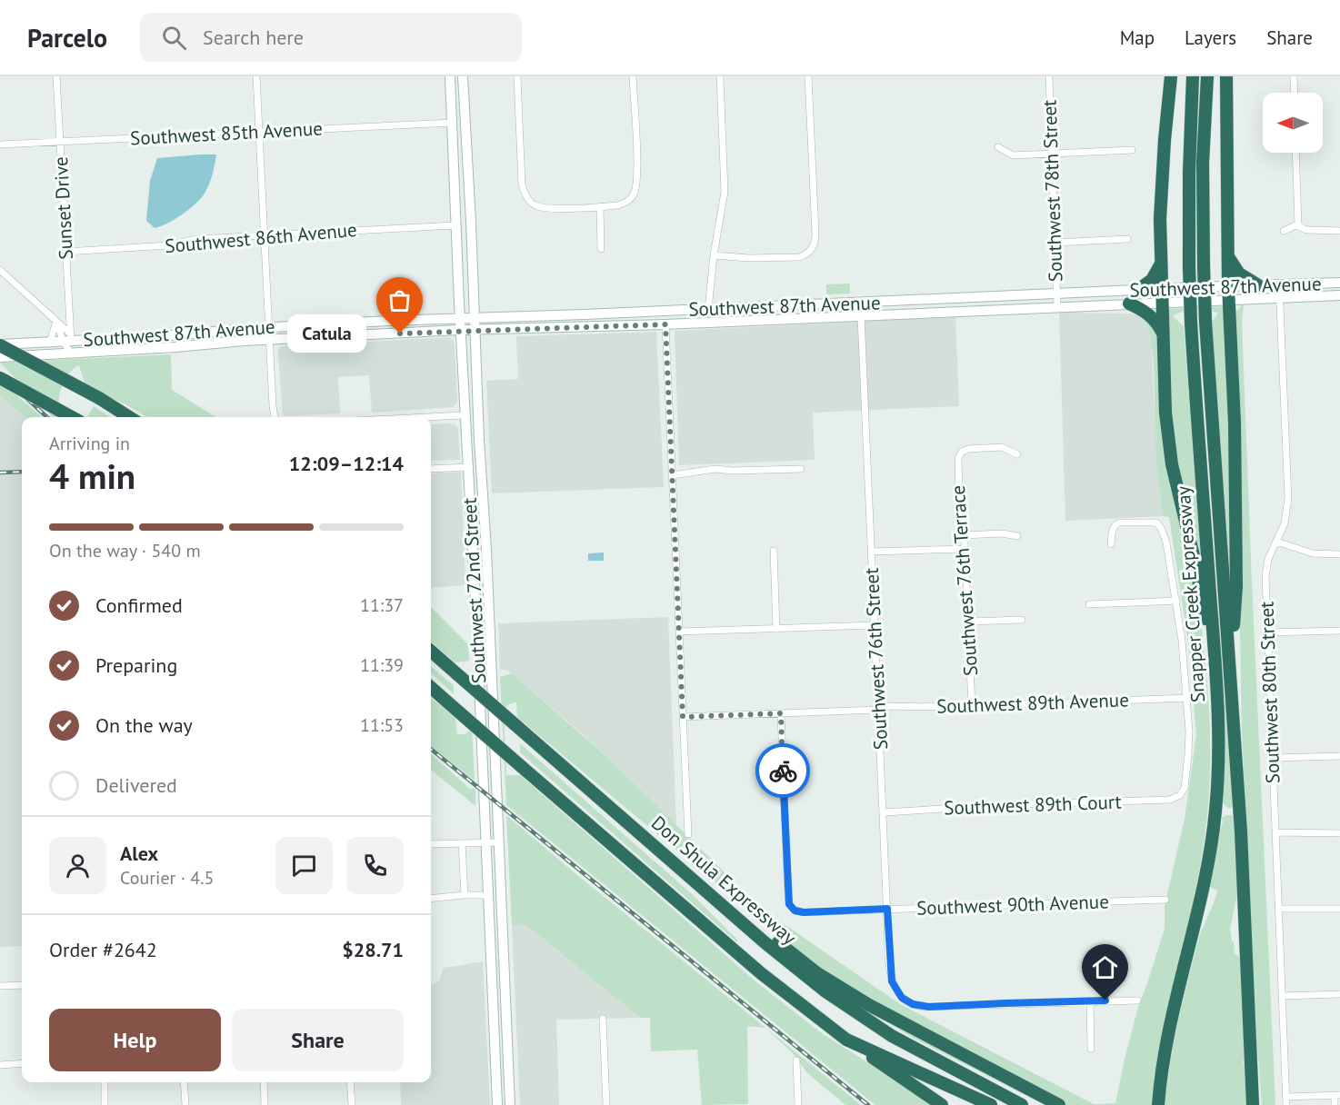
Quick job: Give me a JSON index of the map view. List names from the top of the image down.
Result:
{
  "streets": {
    "highway": ["Snapper Creek Expressway", "Don Shula Expressway"],
    "main road": ["Southwest 87th Avenue", "Southwest 72nd Street"],
    "street": [
      "Southwest 85th Avenue",
      "Southwest 78th Street",
      "Sunset Drive",
      "Southwest 86th Avenue",
      "Southwest 76th Terrace",
      "Southwest 76th Street",
      "Southwest 80th Street",
      "Southwest 89th Avenue",
      "Southwest 89th Court",
      "Southwest 90th Avenue"
    ]
  },
  "crossings": [
    ["Southwest 85th Avenue", "Sunset Drive"],
    ["Southwest 85th Avenue", "Southwest 72nd Street"],
    ["Southwest 78th Street", "Southwest 87th Avenue"],
    ["Sunset Drive", "Southwest 86th Avenue"],
    ["Sunset Drive", "Southwest 87th Avenue"],
    ["Southwest 86th Avenue", "Southwest 72nd Street"],
    ["Southwest 87th Avenue", "Southwest 72nd Street"],
    ["Southwest 87th Avenue", "Southwest 76th Street"],
    ["Southwest 87th Avenue", "Southwest 80th Street"],
    ["Southwest 76th Terrace", "Southwest 89th Avenue"],
    ["Southwest 76th Street", "Southwest 89th Avenue"],
    ["Southwest 76th Street", "Southwest 89th Court"],
    ["Southwest 76th Street", "Southwest 90th Avenue"],
    ["Southwest 89th Avenue", "Southwest 89th Court"],
    ["Southwest 89th Avenue", "Southwest 90th Avenue"]
  ],
  "places": ["Catula"],
  "north": "left",
  "page": {
    "header": "Parcelo",
    "search": "Search here",
    "nav": ["Map", "Layers", "Share"],
    "bubble": "Catula",
    "heading": ["4 min", "Arriving in", "12:09–12:14"],
    "panel": [
      "Alex",
      "Courier · 4.5",
      "Order #2642",
      "$28.71"
    ],
    "bar": "On the way · 540 m",
    "list": [
      ["Confirmed", "11:37"],
      ["Preparing", "11:39"],
      ["On the way", "11:53"],
      "Delivered"
    ],
    "buttons": ["Help", "Share"]
  }
}
